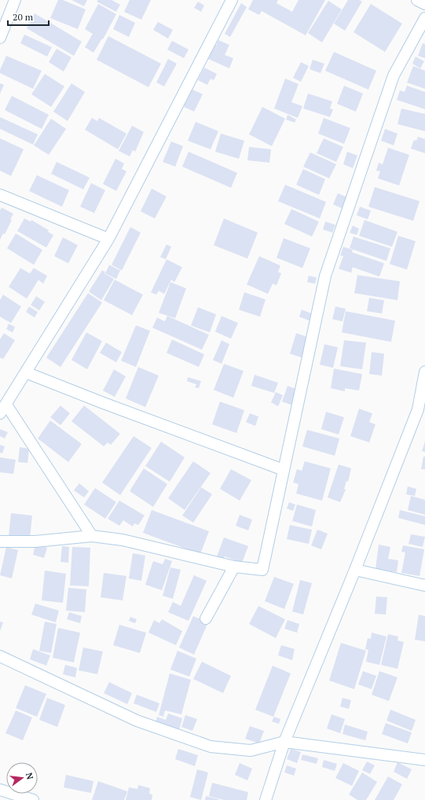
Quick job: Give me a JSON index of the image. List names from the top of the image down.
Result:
{
  "scale_bar": "20 m",
  "north": "right"
}
